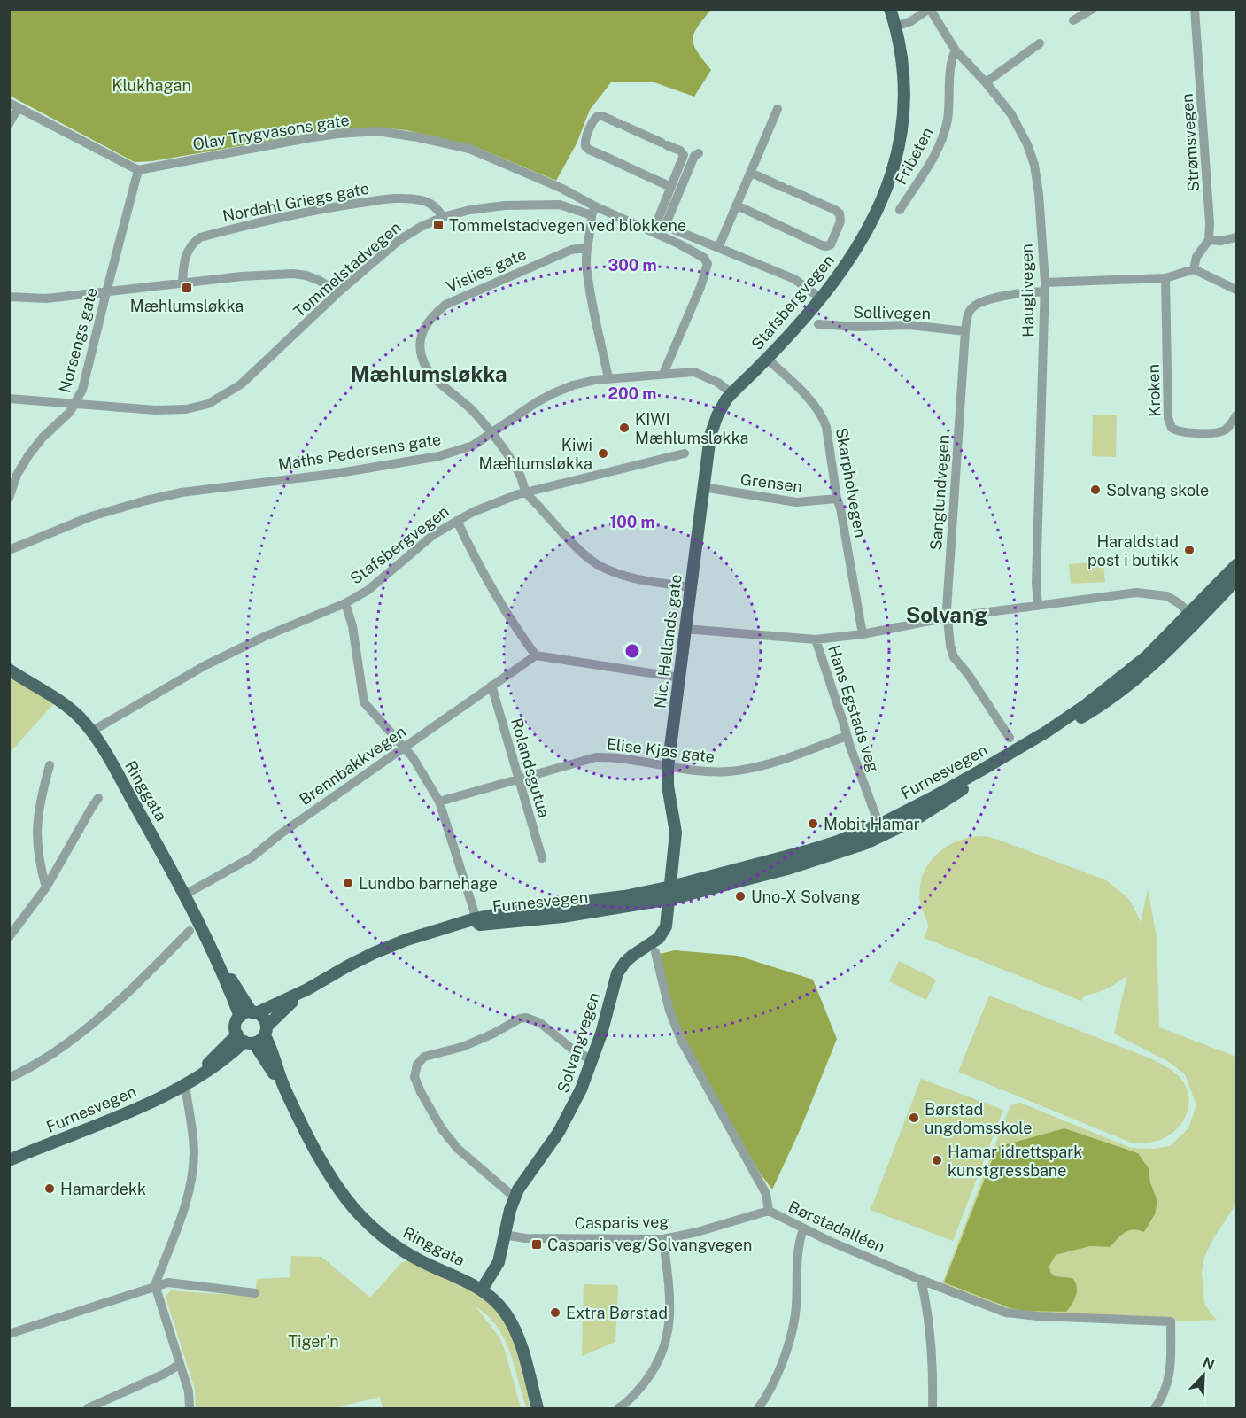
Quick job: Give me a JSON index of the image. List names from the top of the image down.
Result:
{
  "streets": {
    "main road": [
      "Stafsbergvegen",
      "Nic. Hellands gate",
      "Furnesvegen",
      "Ringgata",
      "Solvangvegen"
    ],
    "street": [
      "Olav Trygvasons gate",
      "Strømsvegen",
      "Fribeten",
      "Nordahl Griegs gate",
      "Tommelstadvegen",
      "Vislies gate",
      "Hauglivegen",
      "Sollivegen",
      "Norsengs gate",
      "Kroken",
      "Maths Pedersens gate",
      "Grensen",
      "Skarpholvegen",
      "Sanglundvegen",
      "Hans Egstads veg",
      "Elise Kjøs gate",
      "Brennbakkvegen",
      "Rolandsgutua",
      "Casparis veg",
      "Børstadalléen"
    ]
  },
  "crossings": [
    ["Olav Trygvasons gate", "Tommelstadvegen"],
    ["Olav Trygvasons gate", "Norsengs gate"],
    ["Fribeten", "Hauglivegen"],
    ["Nordahl Griegs gate", "Tommelstadvegen"],
    ["Tommelstadvegen", "Norsengs gate"],
    ["Vislies gate", "Stafsbergvegen"],
    ["Vislies gate", "Maths Pedersens gate"],
    ["Vislies gate", "Nic. Hellands gate"],
    ["Hauglivegen", "Sanglundvegen"],
    ["Stafsbergvegen", "Maths Pedersens gate"],
    ["Stafsbergvegen", "Skarpholvegen"],
    ["Stafsbergvegen", "Nic. Hellands gate"],
    ["Stafsbergvegen", "Ringgata"],
    ["Sollivegen", "Sanglundvegen"],
    ["Kroken", "Sanglundvegen"],
    ["Maths Pedersens gate", "Nic. Hellands gate"],
    ["Grensen", "Skarpholvegen"],
    ["Grensen", "Nic. Hellands gate"],
    ["Nic. Hellands gate", "Elise Kjøs gate"],
    ["Nic. Hellands gate", "Furnesvegen"],
    ["Nic. Hellands gate", "Solvangvegen"],
    ["Hans Egstads veg", "Elise Kjøs gate"],
    ["Elise Kjøs gate", "Rolandsgutua"],
    ["Brennbakkvegen", "Rolandsgutua"],
    ["Brennbakkvegen", "Ringgata"],
    ["Furnesvegen", "Ringgata"],
    ["Furnesvegen", "Solvangvegen"],
    ["Ringgata", "Solvangvegen"],
    ["Solvangvegen", "Casparis veg"],
    ["Casparis veg", "Børstadalléen"]
  ],
  "districts": ["Mæhlumsløkka", "Solvang"],
  "parks": ["Klukhagan", "Tiger'n"],
  "places": {
    "transit": ["Tommelstadvegen ved blokkene", "Mæhlumsløkka", "Casparis veg/Solvangvegen"],
    "other": [
      "KIWI Mæhlumsløkka",
      "Kiwi Mæhlumsløkka",
      "Solvang skole",
      "Haraldstad post i butikk",
      "Mobit Hamar",
      "Lundbo barnehage",
      "Uno-X Solvang",
      "Børstad ungdomsskole",
      "Hamar idrettspark kunstgressbane",
      "Hamardekk",
      "Extra Børstad"
    ]
  },
  "north": "top right",
  "rings": ["300 m", "200 m", "100 m"]
}
